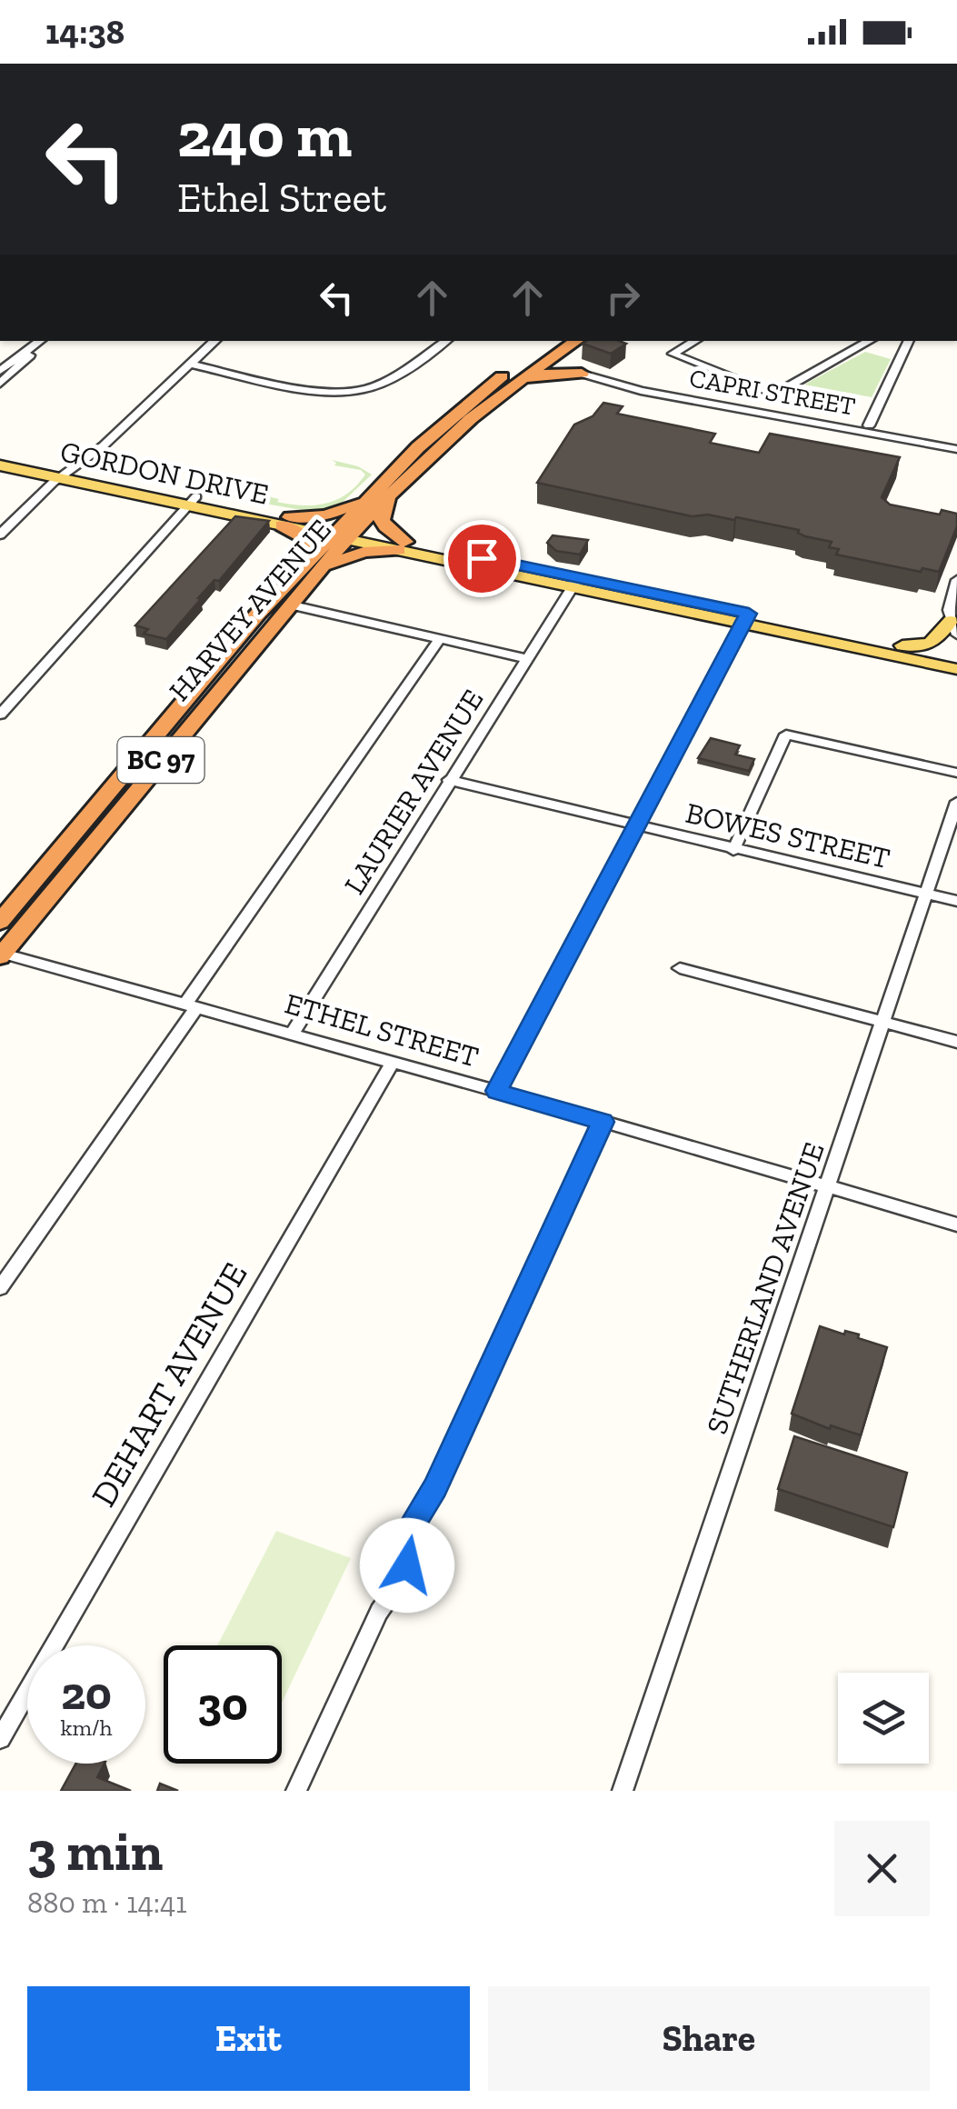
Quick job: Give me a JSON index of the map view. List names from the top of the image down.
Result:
{
  "streets": {
    "highway": ["HARVEY AVENUE", "BC 97"],
    "main road": ["GORDON DRIVE"],
    "street": [
      "CAPRI STREET",
      "LAURIER AVENUE",
      "BOWES STREET",
      "ETHEL STREET",
      "SUTHERLAND AVENUE",
      "DEHART AVENUE"
    ]
  },
  "crossings": [
    ["GORDON DRIVE", "HARVEY AVENUE"],
    ["GORDON DRIVE", "LAURIER AVENUE"],
    ["HARVEY AVENUE", "ETHEL STREET"],
    ["LAURIER AVENUE", "BOWES STREET"],
    ["LAURIER AVENUE", "ETHEL STREET"],
    ["BOWES STREET", "SUTHERLAND AVENUE"],
    ["ETHEL STREET", "SUTHERLAND AVENUE"],
    ["ETHEL STREET", "DEHART AVENUE"]
  ],
  "page": {
    "status": "14:38",
    "turn": ["240 m", "Ethel Street"],
    "speed": "20 km/h",
    "limit": "30",
    "heading": ["3 min", "880 m · 14:41"],
    "buttons": ["Exit", "Share"]
  }
}
